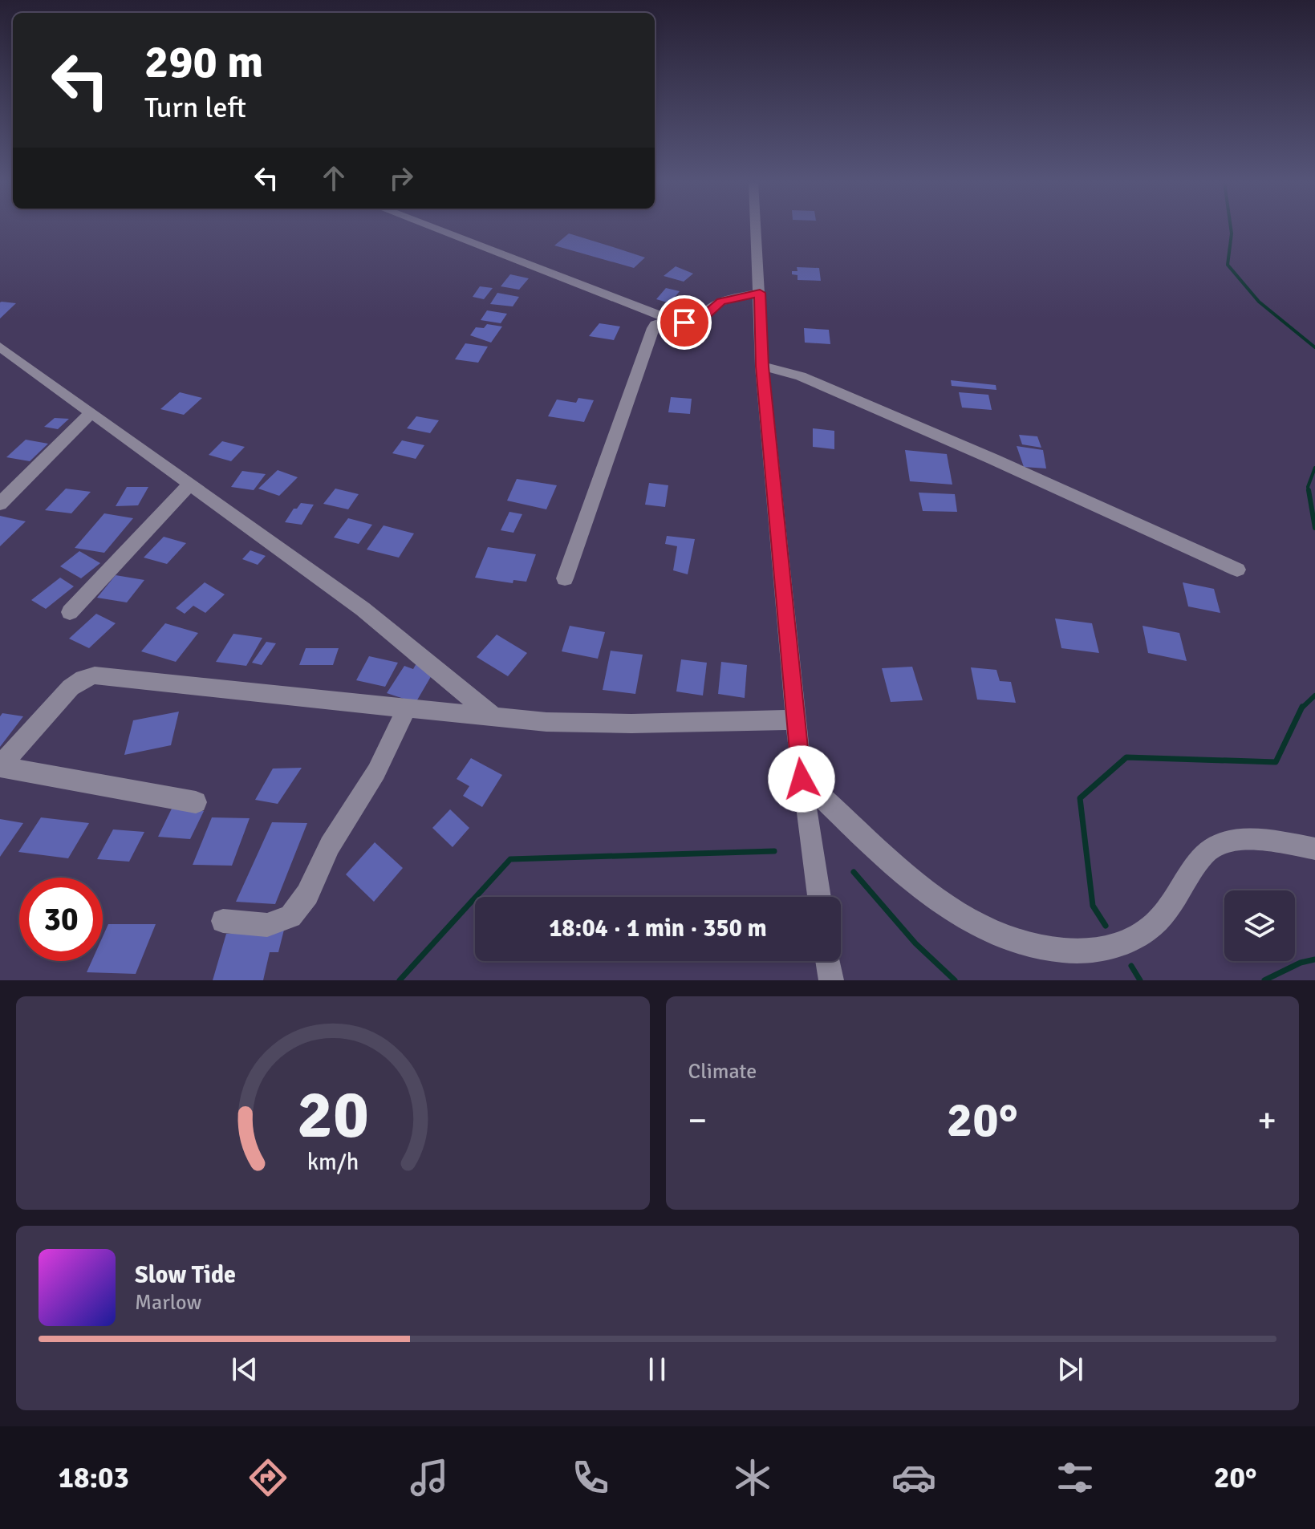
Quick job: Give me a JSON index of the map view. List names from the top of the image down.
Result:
{
  "page": {
    "turn": ["290 m", "Turn left"],
    "limit": "30",
    "trip": "18:04 · 1 min · 350 m",
    "tile": "Climate",
    "heat": ["−", "20°", "+"],
    "song": ["Slow Tide", "Marlow"],
    "tabs": ["18:03", "20°"],
    "gauge": ["20", "km/h"]
  }
}
